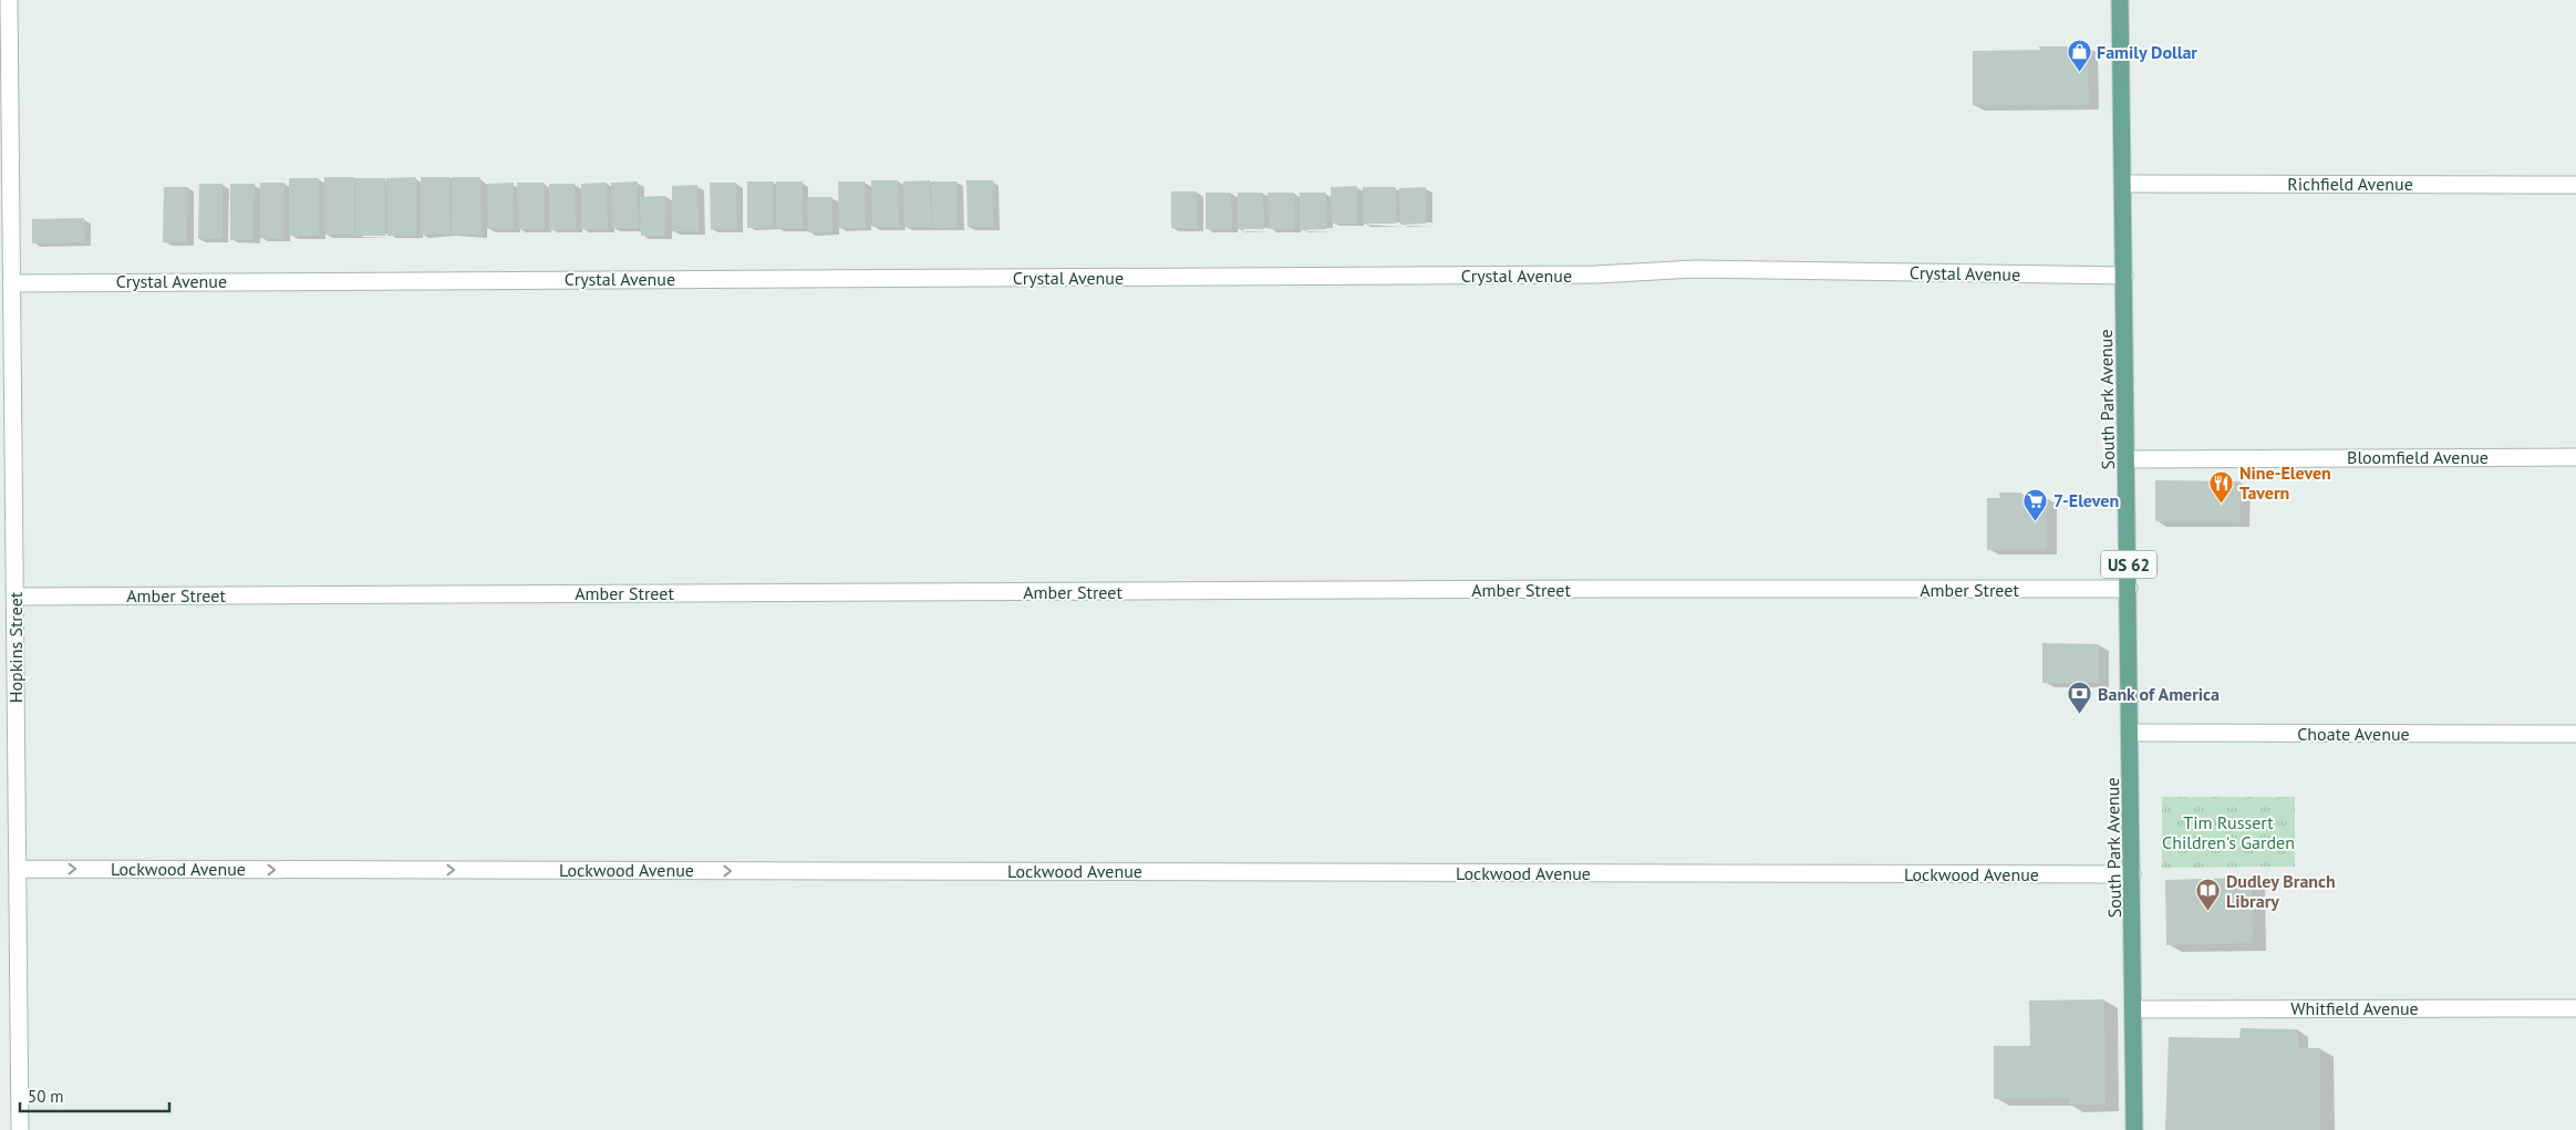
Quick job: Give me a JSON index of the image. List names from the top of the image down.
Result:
{
  "streets": {
    "main road": ["South Park Avenue", "US 62"],
    "street": [
      "Richfield Avenue",
      "Crystal Avenue",
      "Bloomfield Avenue",
      "Amber Street",
      "Hopkins Street",
      "Choate Avenue",
      "Lockwood Avenue",
      "Whitfield Avenue"
    ]
  },
  "crossings": [
    ["Richfield Avenue", "South Park Avenue"],
    ["Crystal Avenue", "South Park Avenue"],
    ["Crystal Avenue", "Hopkins Street"],
    ["South Park Avenue", "Bloomfield Avenue"],
    ["South Park Avenue", "Amber Street"],
    ["South Park Avenue", "Choate Avenue"],
    ["South Park Avenue", "Lockwood Avenue"],
    ["South Park Avenue", "Whitfield Avenue"],
    ["Amber Street", "Hopkins Street"],
    ["Hopkins Street", "Lockwood Avenue"]
  ],
  "one_way": ["Lockwood Avenue"],
  "parks": ["Tim Russert Children's Garden"],
  "places": {
    "shop": ["Family Dollar"],
    "restaurant": ["Nine-Eleven Tavern"],
    "supermarket": ["7-Eleven"],
    "bank": ["Bank of America"],
    "library": ["Dudley Branch Library"]
  },
  "scale_bar": "50 m"
}
